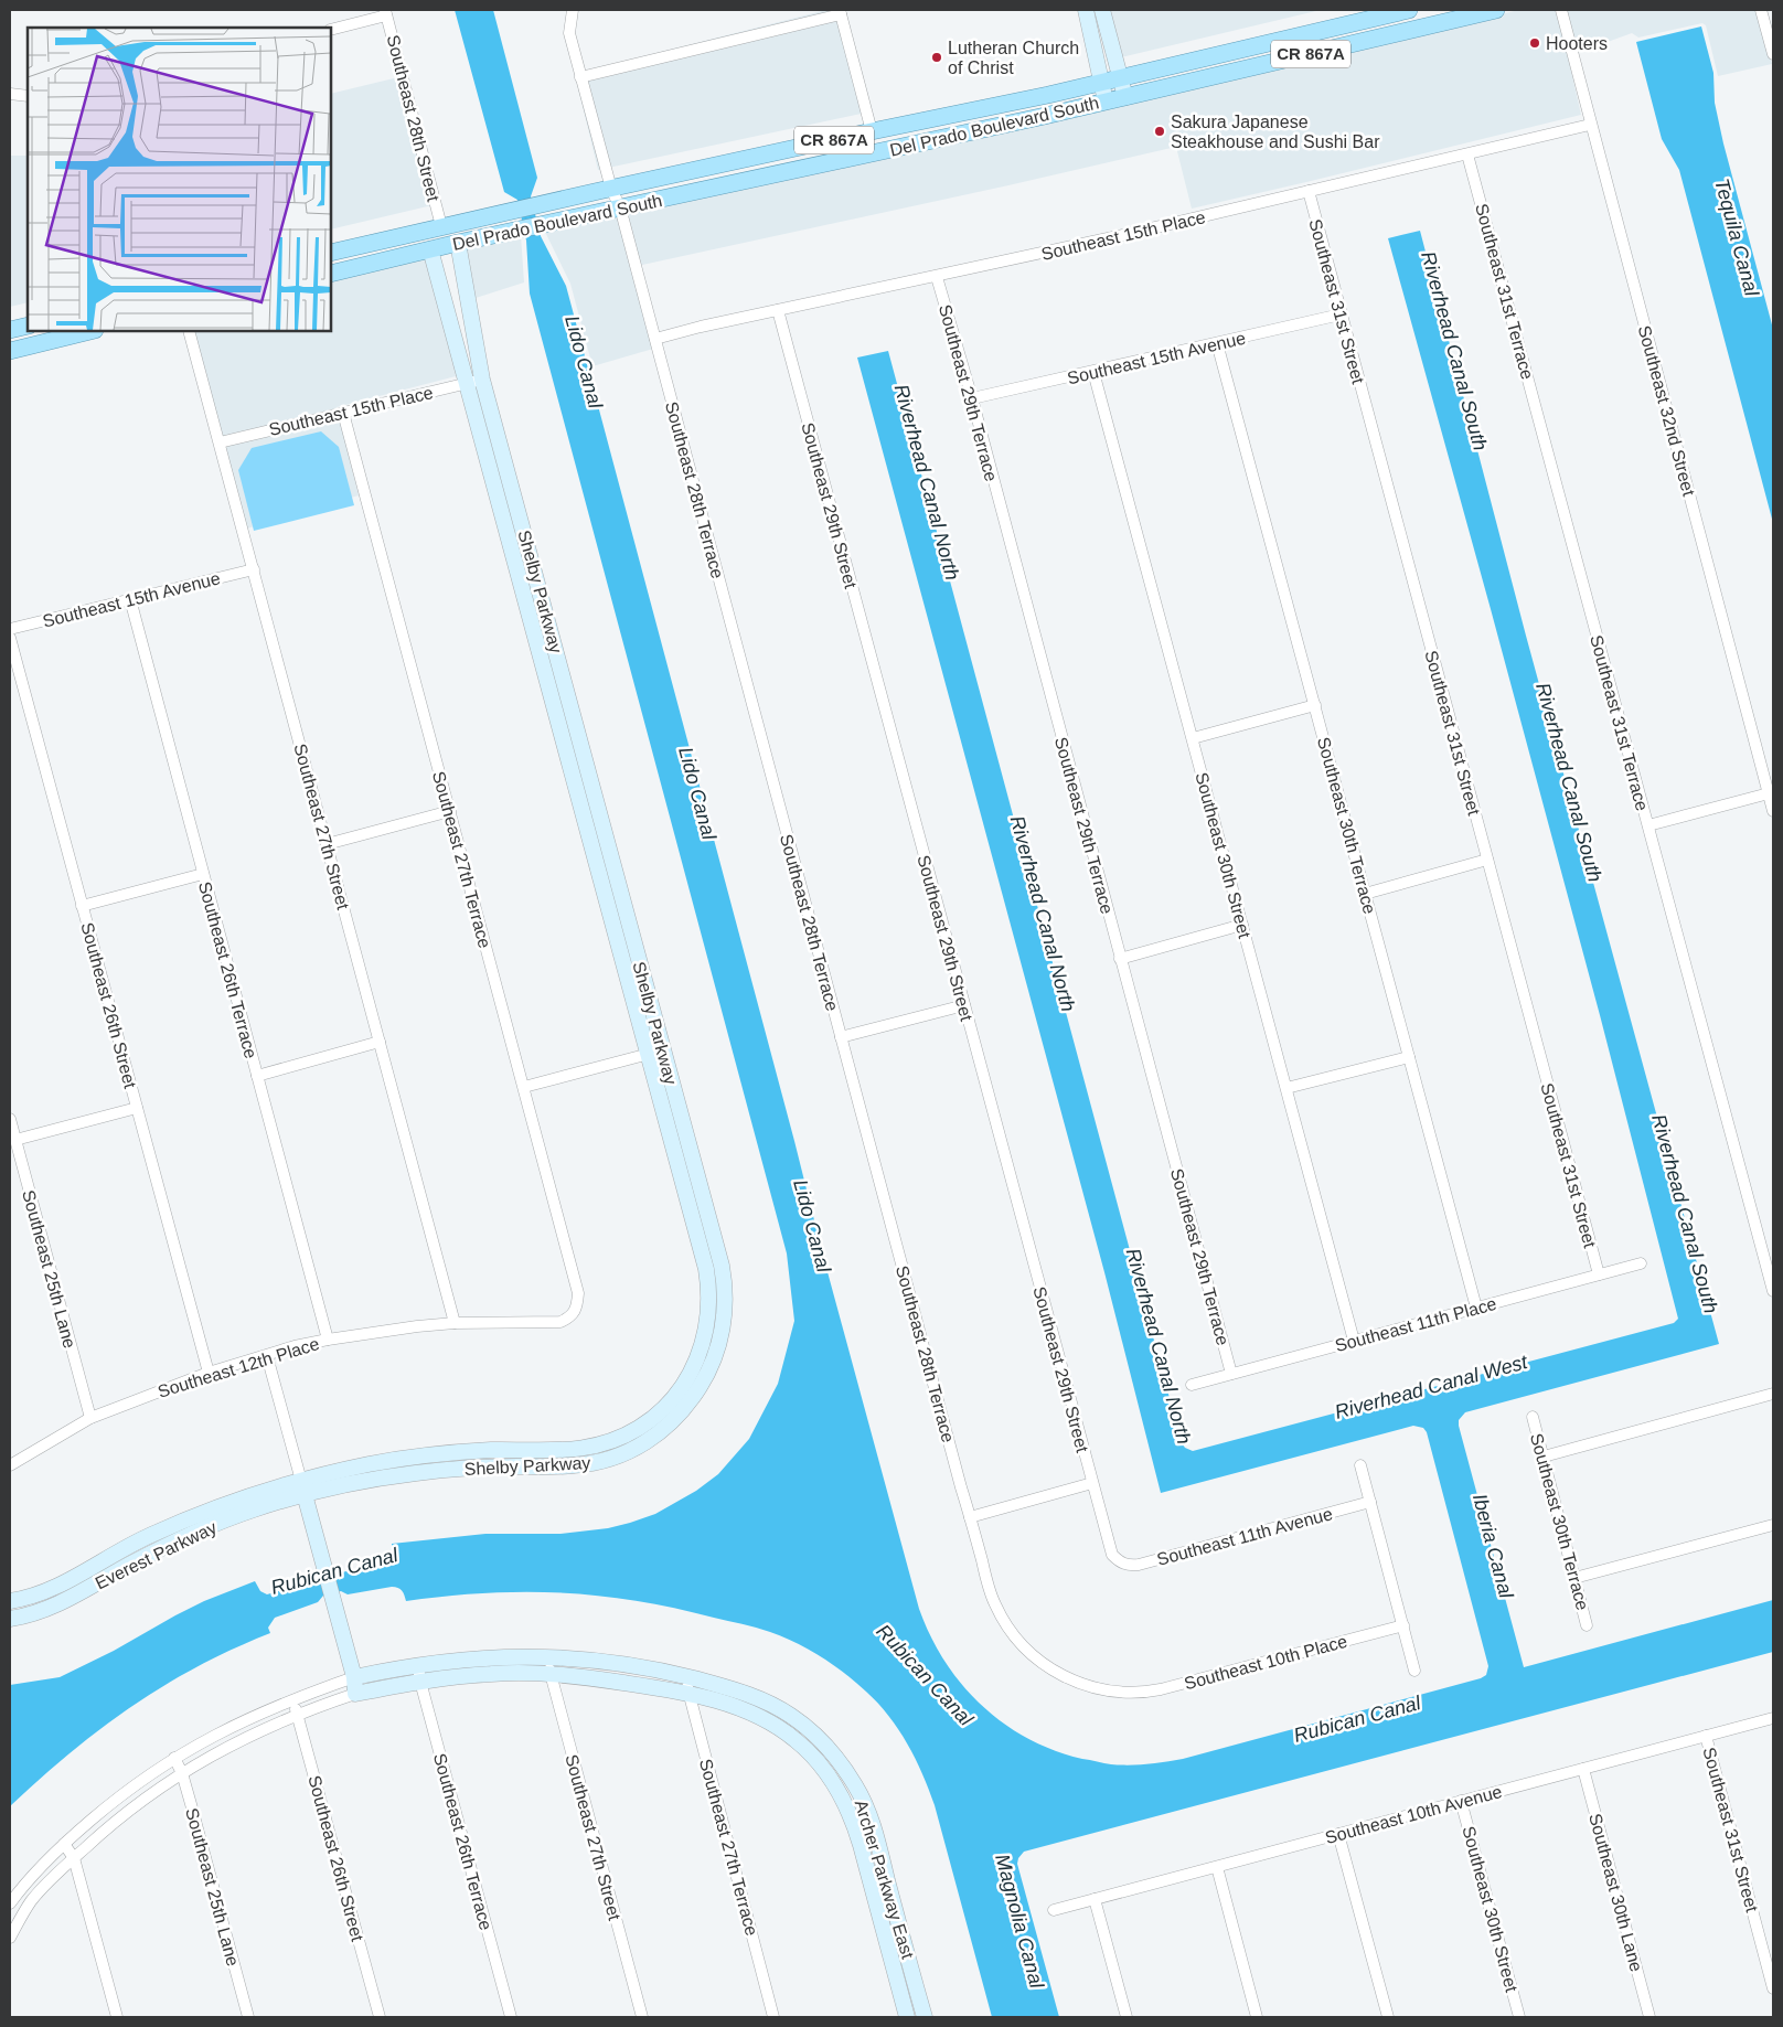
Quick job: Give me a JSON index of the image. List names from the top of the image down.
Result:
{
  "streets": {
    "main road": ["CR 867A", "Del Prado Boulevard South"],
    "street": [
      "Southeast 28th Street",
      "Southeast 15th Place",
      "Southeast 31st Terrace",
      "Southeast 31st Street",
      "Southeast 15th Avenue",
      "Southeast 29th Terrace",
      "Southeast 32nd Street",
      "Southeast 28th Terrace",
      "Southeast 29th Street",
      "Shelby Parkway",
      "Southeast 30th Terrace",
      "Southeast 27th Street",
      "Southeast 30th Street",
      "Southeast 27th Terrace",
      "Southeast 26th Terrace",
      "Southeast 26th Street",
      "Southeast 25th Lane",
      "Southeast 11th Place",
      "Southeast 12th Place",
      "Southeast 11th Avenue",
      "Everest Parkway",
      "Southeast 10th Place",
      "Southeast 10th Avenue",
      "Archer Parkway East",
      "Southeast 30th Lane"
    ]
  },
  "crossings": [
    ["Southeast 28th Street", "Del Prado Boulevard South"],
    ["Del Prado Boulevard South", "Southeast 28th Terrace"],
    ["Del Prado Boulevard South", "Shelby Parkway"],
    ["Southeast 15th Place", "Southeast 31st Terrace"],
    ["Southeast 15th Place", "Southeast 31st Street"],
    ["Southeast 15th Place", "Southeast 29th Terrace"],
    ["Southeast 15th Place", "Southeast 32nd Street"],
    ["Southeast 15th Place", "Southeast 28th Terrace"],
    ["Southeast 15th Place", "Southeast 29th Street"],
    ["Southeast 15th Place", "Shelby Parkway"],
    ["Southeast 15th Place", "Southeast 27th Street"],
    ["Southeast 15th Place", "Southeast 27th Terrace"],
    ["Southeast 31st Street", "Southeast 15th Avenue"],
    ["Southeast 31st Street", "Southeast 11th Place"],
    ["Southeast 31st Street", "Southeast 10th Avenue"],
    ["Southeast 15th Avenue", "Southeast 29th Terrace"],
    ["Southeast 15th Avenue", "Southeast 30th Terrace"],
    ["Southeast 15th Avenue", "Southeast 27th Street"],
    ["Southeast 15th Avenue", "Southeast 30th Street"],
    ["Southeast 15th Avenue", "Southeast 26th Terrace"],
    ["Southeast 29th Terrace", "Southeast 11th Place"],
    ["Southeast 28th Terrace", "Southeast 10th Place"],
    ["Southeast 29th Street", "Southeast 11th Avenue"],
    ["Shelby Parkway", "Everest Parkway"],
    ["Southeast 30th Terrace", "Southeast 11th Place"],
    ["Southeast 27th Street", "Southeast 12th Place"],
    ["Southeast 27th Street", "Archer Parkway East"],
    ["Southeast 30th Street", "Southeast 11th Place"],
    ["Southeast 30th Street", "Southeast 10th Avenue"],
    ["Southeast 27th Terrace", "Southeast 12th Place"],
    ["Southeast 27th Terrace", "Archer Parkway East"],
    ["Southeast 26th Terrace", "Southeast 12th Place"],
    ["Southeast 26th Terrace", "Archer Parkway East"],
    ["Southeast 26th Street", "Southeast 12th Place"],
    ["Southeast 25th Lane", "Southeast 12th Place"],
    ["Southeast 10th Avenue", "Southeast 30th Lane"]
  ],
  "water": [
    "Tequila Canal",
    "Riverhead Canal South",
    "Lido Canal",
    "Riverhead Canal North",
    "Riverhead Canal West",
    "Iberia Canal",
    "Rubican Canal",
    "Magnolia Canal"
  ],
  "places": ["Hooters", "Lutheran Church of Christ", "Sakura Japanese Steakhouse and Sushi Bar"]
}
